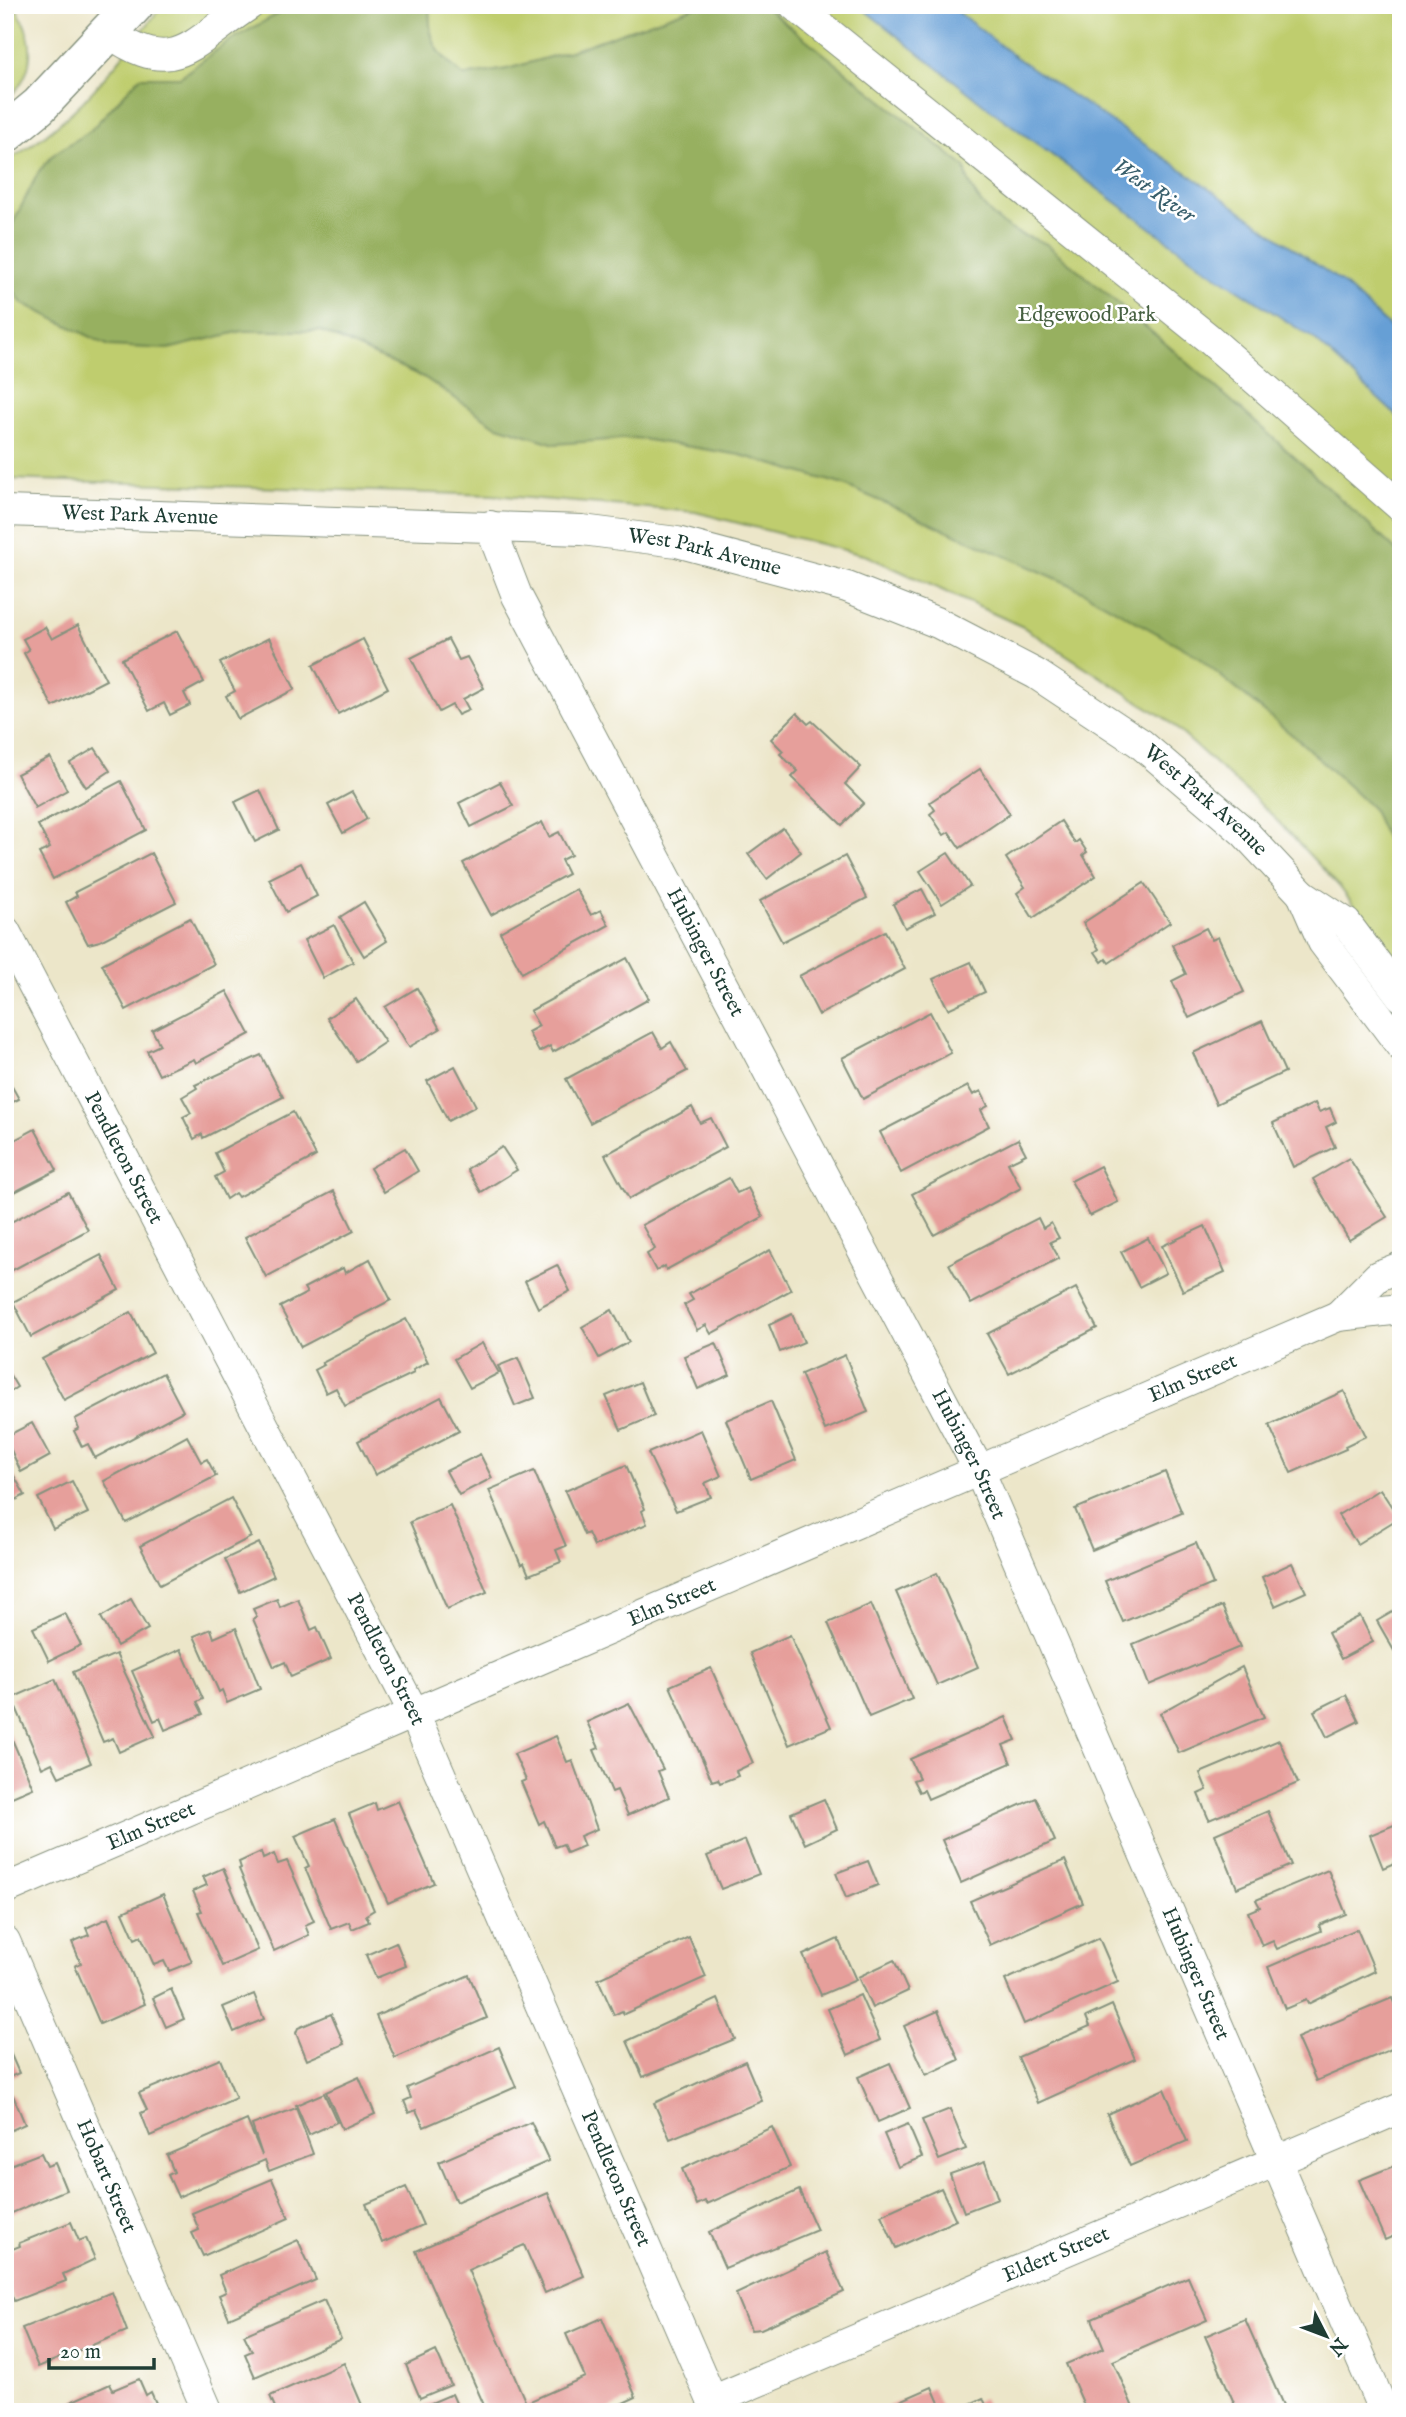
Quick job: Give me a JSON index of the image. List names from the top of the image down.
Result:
{
  "streets": {
    "street": [
      "West Park Avenue",
      "Hubinger Street",
      "Pendleton Street",
      "Elm Street",
      "Hobart Street",
      "Eldert Street"
    ]
  },
  "crossings": [
    ["West Park Avenue", "Hubinger Street"],
    ["Hubinger Street", "Elm Street"],
    ["Hubinger Street", "Eldert Street"],
    ["Pendleton Street", "Elm Street"],
    ["Pendleton Street", "Eldert Street"]
  ],
  "water": ["West River"],
  "parks": ["Edgewood Park"],
  "scale_bar": "20 m",
  "north": "bottom right"
}
